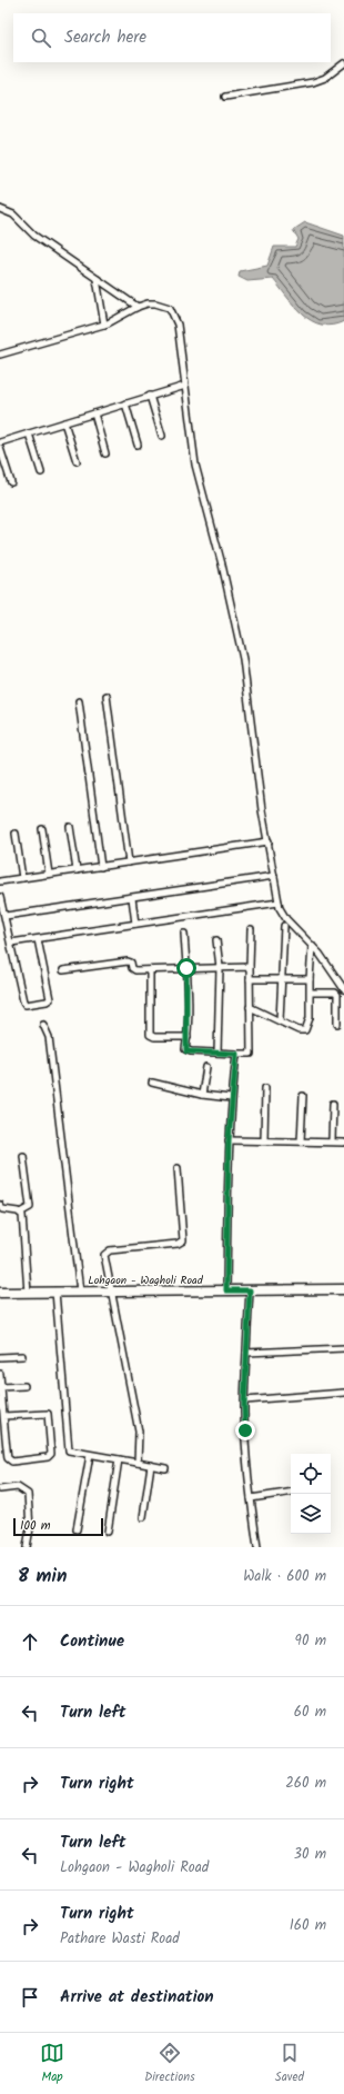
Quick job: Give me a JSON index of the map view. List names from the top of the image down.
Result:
{
  "streets": {
    "main road": ["Lohgaon - Wagholi Road"]
  },
  "scale_bar": "100 m",
  "page": {
    "search": "Search here",
    "scale": "100 m",
    "heading": ["8 min", "Walk · 600 m"],
    "list": [
      ["Continue", "90 m"],
      ["Turn left", "60 m"],
      ["Turn right", "260 m"],
      ["Turn left", "Lohgaon - Wagholi Road", "30 m"],
      ["Turn right", "Pathare Wasti Road", "160 m"],
      "Arrive at destination"
    ],
    "nav": ["Map", "Directions", "Saved"]
  }
}
